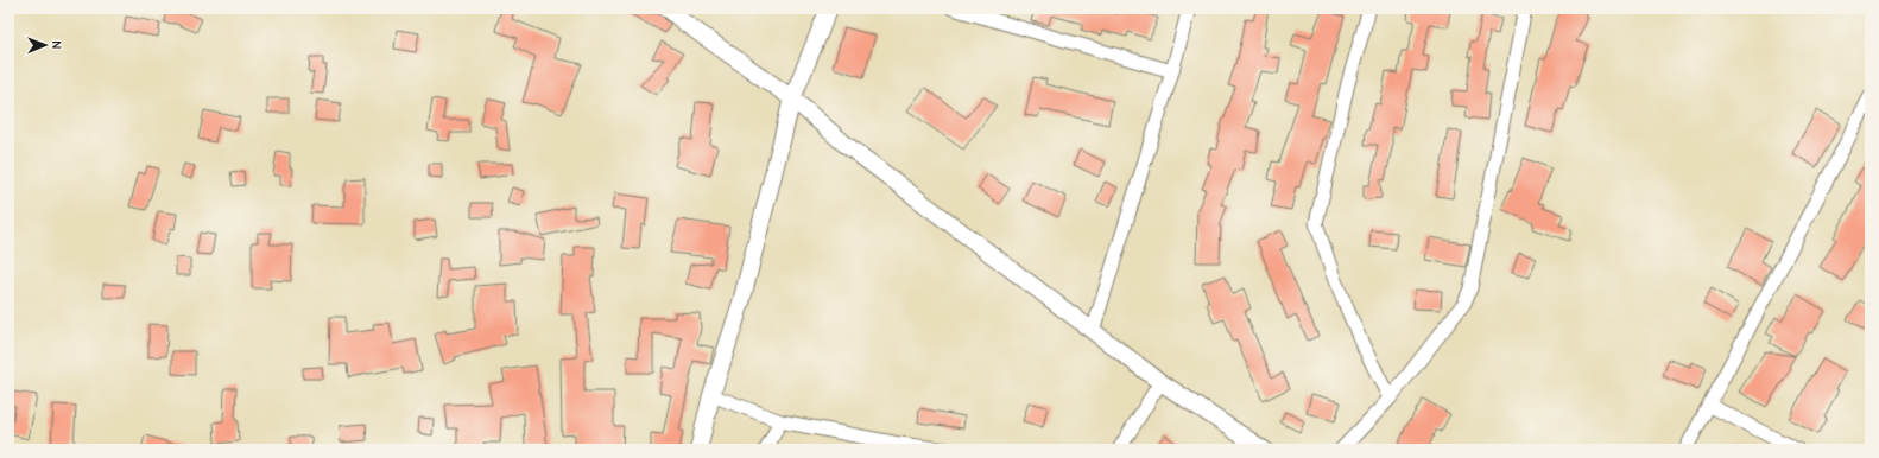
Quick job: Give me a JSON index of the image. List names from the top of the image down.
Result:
{
  "north": "right"
}
